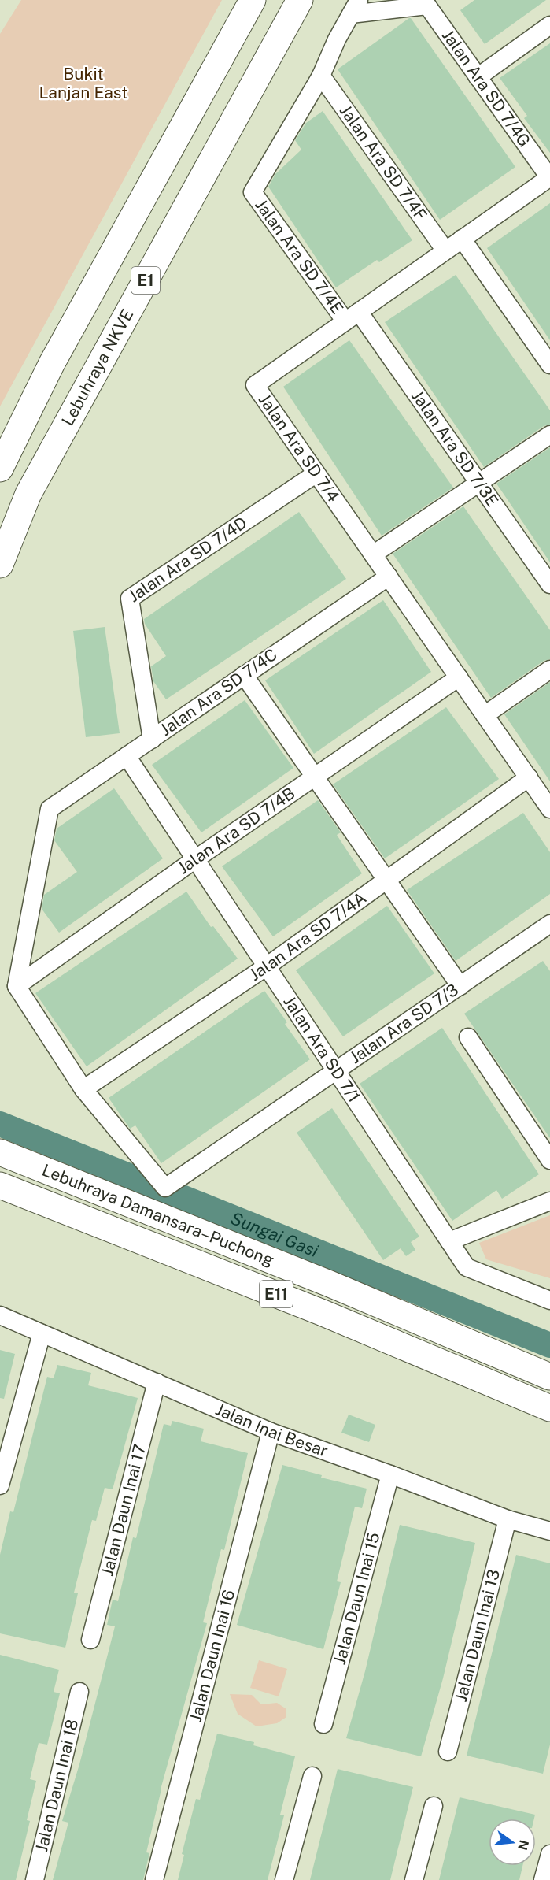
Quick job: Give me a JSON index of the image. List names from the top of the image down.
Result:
{
  "streets": {
    "highway": [
      "E1",
      "Lebuhraya NKVE",
      "Lebuhraya Damansara–Puchong",
      "E11"
    ],
    "street": [
      "Jalan Ara SD 7/4G",
      "Jalan Ara SD 7/4F",
      "Jalan Ara SD 7/4E",
      "Jalan Ara SD 7/3E",
      "Jalan Ara SD 7/4",
      "Jalan Ara SD 7/4D",
      "Jalan Ara SD 7/4C",
      "Jalan Ara SD 7/4B",
      "Jalan Ara SD 7/4A",
      "Jalan Ara SD 7/3",
      "Jalan Ara SD 7/1",
      "Jalan Inai Besar",
      "Jalan Daun Inai 17",
      "Jalan Daun Inai 15",
      "Jalan Daun Inai 13",
      "Jalan Daun Inai 16",
      "Jalan Daun Inai 18"
    ]
  },
  "crossings": [
    ["Jalan Ara SD 7/4G", "Jalan Ara SD 7/4"],
    ["Jalan Ara SD 7/4F", "Jalan Ara SD 7/4E"],
    ["Jalan Ara SD 7/4F", "Jalan Ara SD 7/4"],
    ["Jalan Ara SD 7/4E", "Jalan Ara SD 7/3E"],
    ["Jalan Ara SD 7/4E", "Jalan Ara SD 7/4"],
    ["Jalan Ara SD 7/3E", "Jalan Ara SD 7/4"],
    ["Jalan Ara SD 7/4", "Jalan Ara SD 7/4D"],
    ["Jalan Ara SD 7/4", "Jalan Ara SD 7/4C"],
    ["Jalan Ara SD 7/4", "Jalan Ara SD 7/4B"],
    ["Jalan Ara SD 7/4", "Jalan Ara SD 7/4A"],
    ["Jalan Ara SD 7/4D", "Jalan Ara SD 7/4C"],
    ["Jalan Ara SD 7/4C", "Jalan Ara SD 7/4B"],
    ["Jalan Ara SD 7/4C", "Jalan Ara SD 7/1"],
    ["Jalan Ara SD 7/4B", "Jalan Ara SD 7/1"],
    ["Jalan Ara SD 7/4A", "Jalan Ara SD 7/3"],
    ["Jalan Ara SD 7/4A", "Jalan Ara SD 7/1"],
    ["Jalan Ara SD 7/3", "Jalan Ara SD 7/1"],
    ["Jalan Inai Besar", "Jalan Daun Inai 17"],
    ["Jalan Inai Besar", "Jalan Daun Inai 15"],
    ["Jalan Inai Besar", "Jalan Daun Inai 13"],
    ["Jalan Inai Besar", "Jalan Daun Inai 16"]
  ],
  "water": ["Sungai Gasi"],
  "parks": ["Bukit Lanjan East"],
  "north": "right"
}
